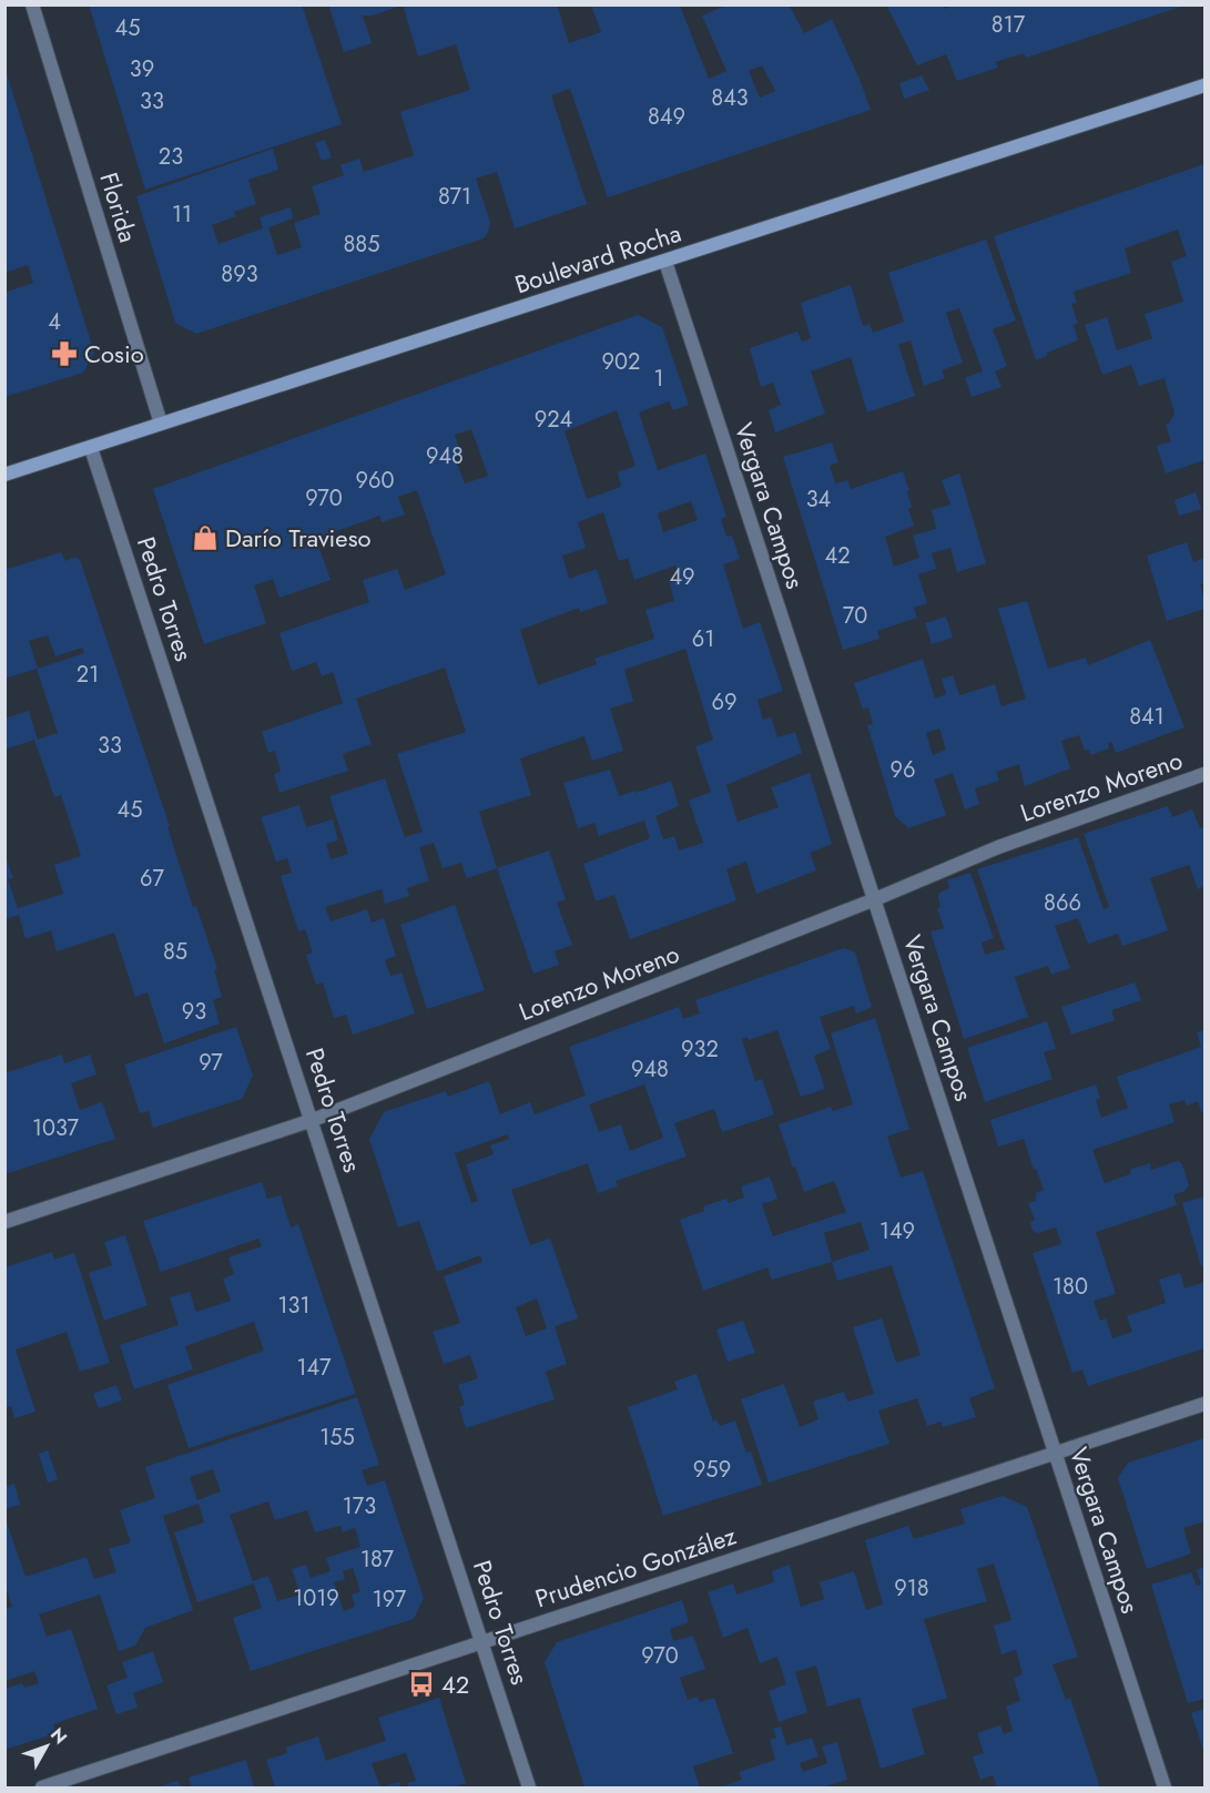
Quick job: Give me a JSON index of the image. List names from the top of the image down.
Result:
{
  "streets": {
    "main road": ["Boulevard Rocha"],
    "street": [
      "Florida",
      "Vergara Campos",
      "Pedro Torres",
      "Lorenzo Moreno",
      "Prudencio González"
    ]
  },
  "crossings": [
    ["Florida", "Boulevard Rocha"],
    ["Boulevard Rocha", "Vergara Campos"],
    ["Boulevard Rocha", "Pedro Torres"],
    ["Vergara Campos", "Lorenzo Moreno"],
    ["Vergara Campos", "Prudencio González"],
    ["Pedro Torres", "Lorenzo Moreno"],
    ["Pedro Torres", "Prudencio González"]
  ],
  "places": {
    "pharmacy": ["Cosio"],
    "shop": ["Darío Travieso"],
    "bus stop": ["42"]
  },
  "house_numbers": [
    "817",
    "45",
    "39",
    "843",
    "33",
    "849",
    "23",
    "871",
    "11",
    "885",
    "893",
    "4",
    "902",
    "1",
    "924",
    "948",
    "960",
    "970",
    "34",
    "42",
    "49",
    "70",
    "61",
    "21",
    "69",
    "841",
    "33",
    "96",
    "45",
    "67",
    "866",
    "85",
    "93",
    "932",
    "97",
    "948",
    "1037",
    "149",
    "180",
    "131",
    "147",
    "155",
    "959",
    "173",
    "187",
    "918",
    "1019",
    "197",
    "970"
  ],
  "north": "top right"
}
